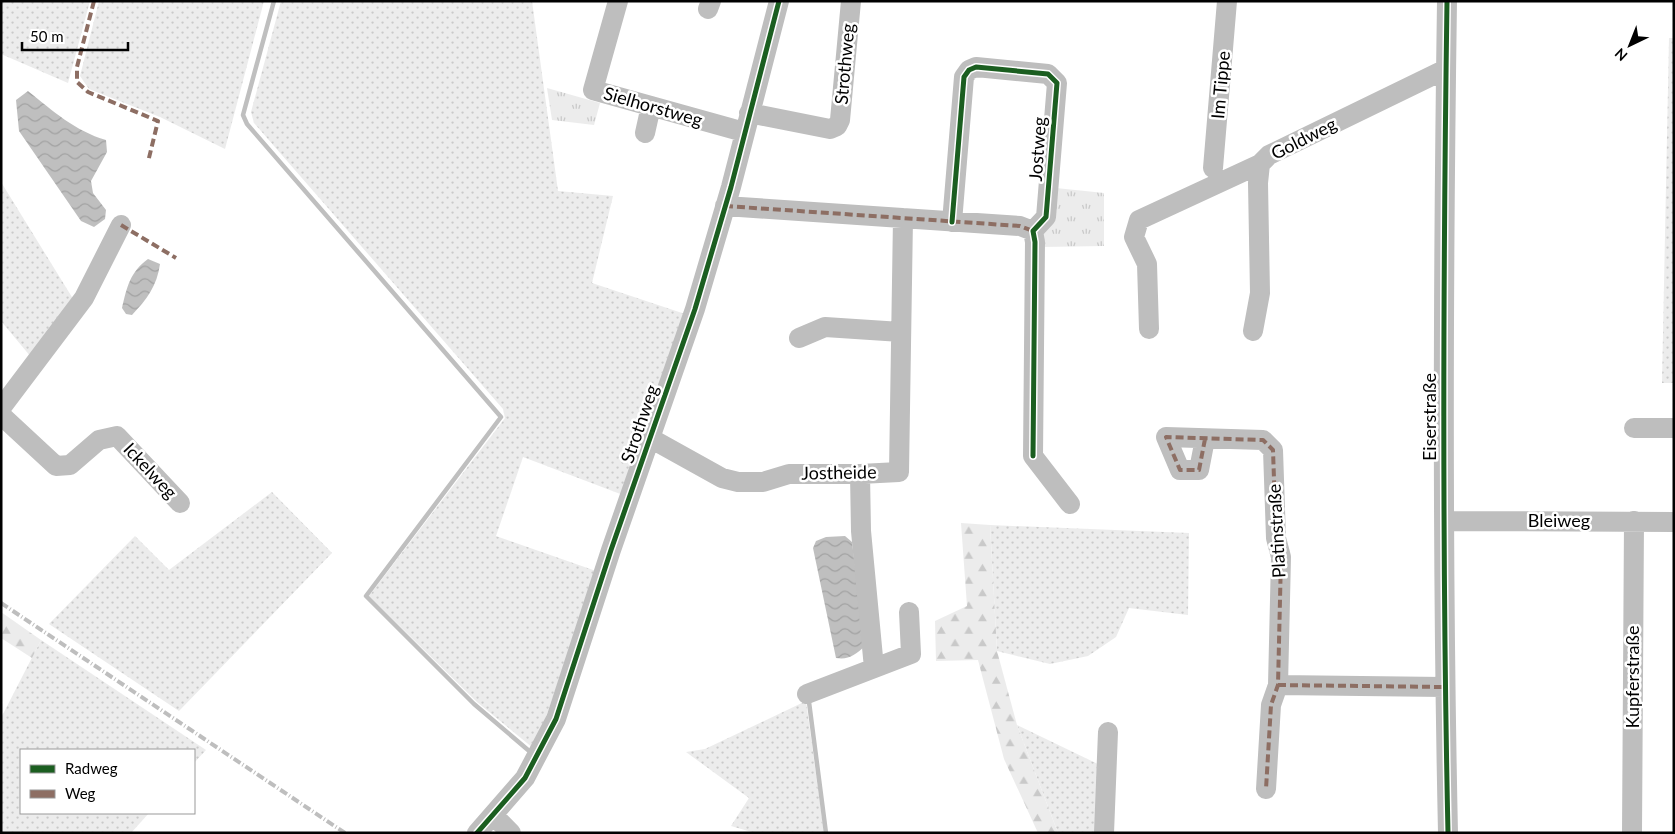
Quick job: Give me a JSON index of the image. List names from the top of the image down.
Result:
{
  "streets": {
    "street": [
      "Strothweg",
      "Im Tippe",
      "Sielhorstweg",
      "Goldweg",
      "Jostweg",
      "Eiserstraße",
      "Ickelweg",
      "Jostheide",
      "Bleiweg",
      "Platinstraße",
      "Kupferstraße"
    ]
  },
  "crossings": [
    ["Strothweg", "Sielhorstweg"],
    ["Strothweg", "Jostheide"],
    ["Goldweg", "Eiserstraße"],
    ["Eiserstraße", "Bleiweg"],
    ["Bleiweg", "Kupferstraße"]
  ],
  "legend": ["Radweg", "Weg"],
  "scale_bar": "50 m",
  "north": "bottom left"
}
